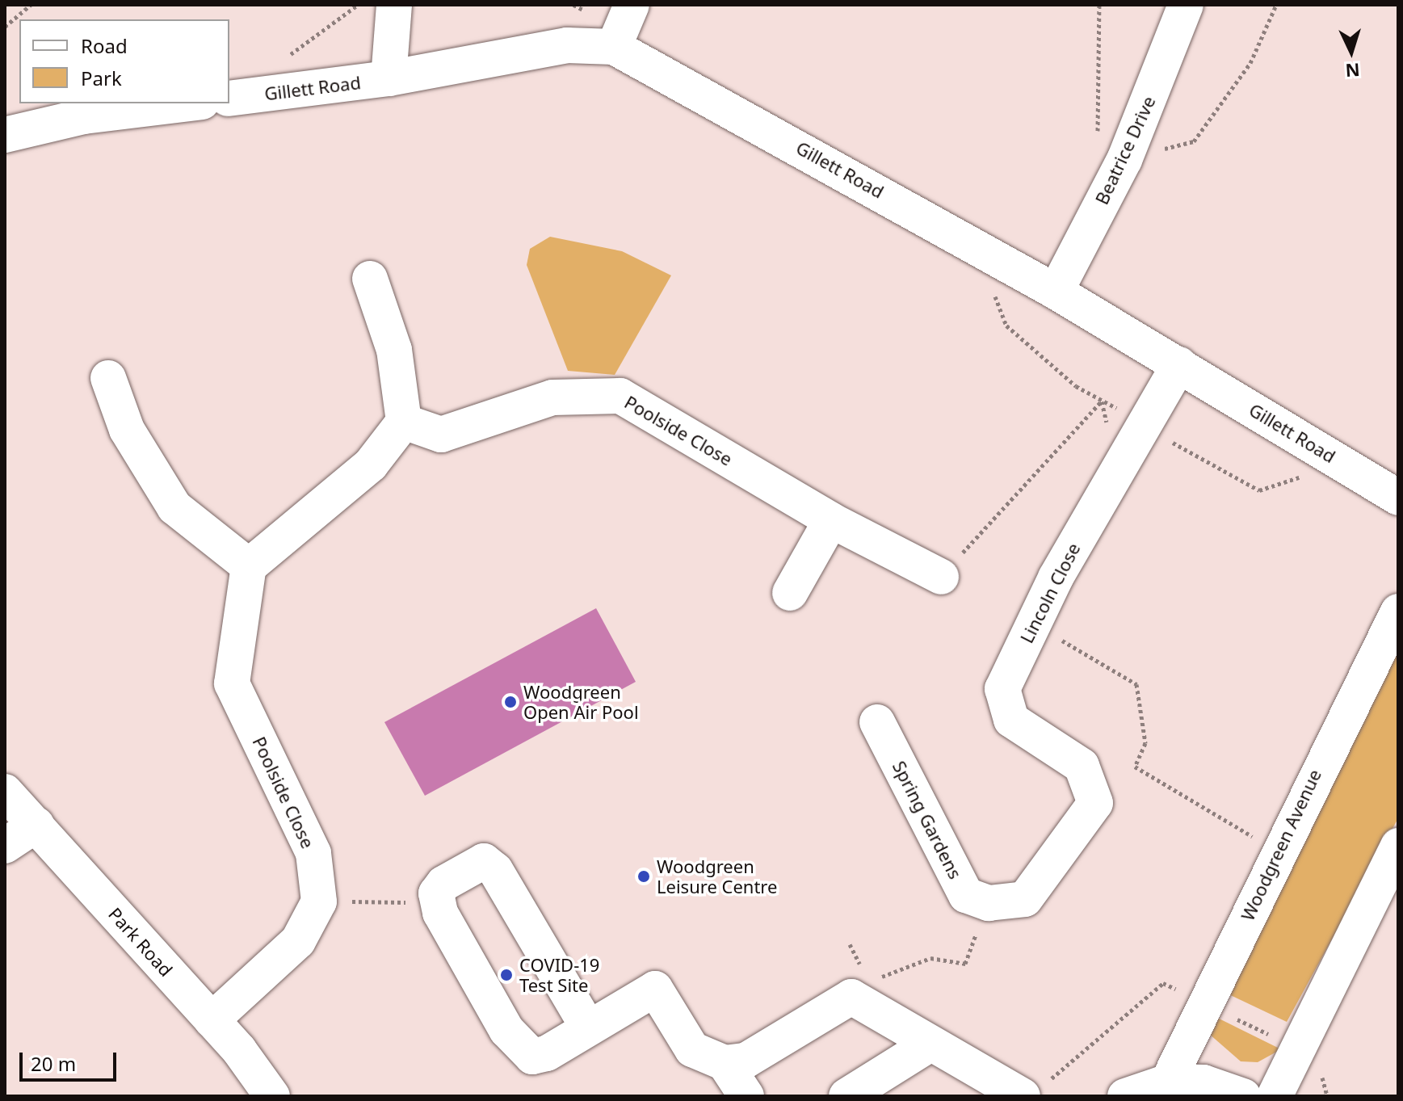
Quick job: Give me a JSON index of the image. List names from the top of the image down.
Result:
{
  "streets": {
    "street": [
      "Gillett Road",
      "Beatrice Drive",
      "Poolside Close",
      "Lincoln Close",
      "Spring Gardens",
      "Woodgreen Avenue",
      "Park Road"
    ]
  },
  "crossings": [
    ["Gillett Road", "Beatrice Drive"],
    ["Gillett Road", "Lincoln Close"],
    ["Lincoln Close", "Spring Gardens"]
  ],
  "places": ["Woodgreen Open Air Pool", "Woodgreen Leisure Centre", "COVID-19 Test Site"],
  "legend": ["Road", "Park"],
  "scale_bar": "20 m",
  "north": "bottom"
}
